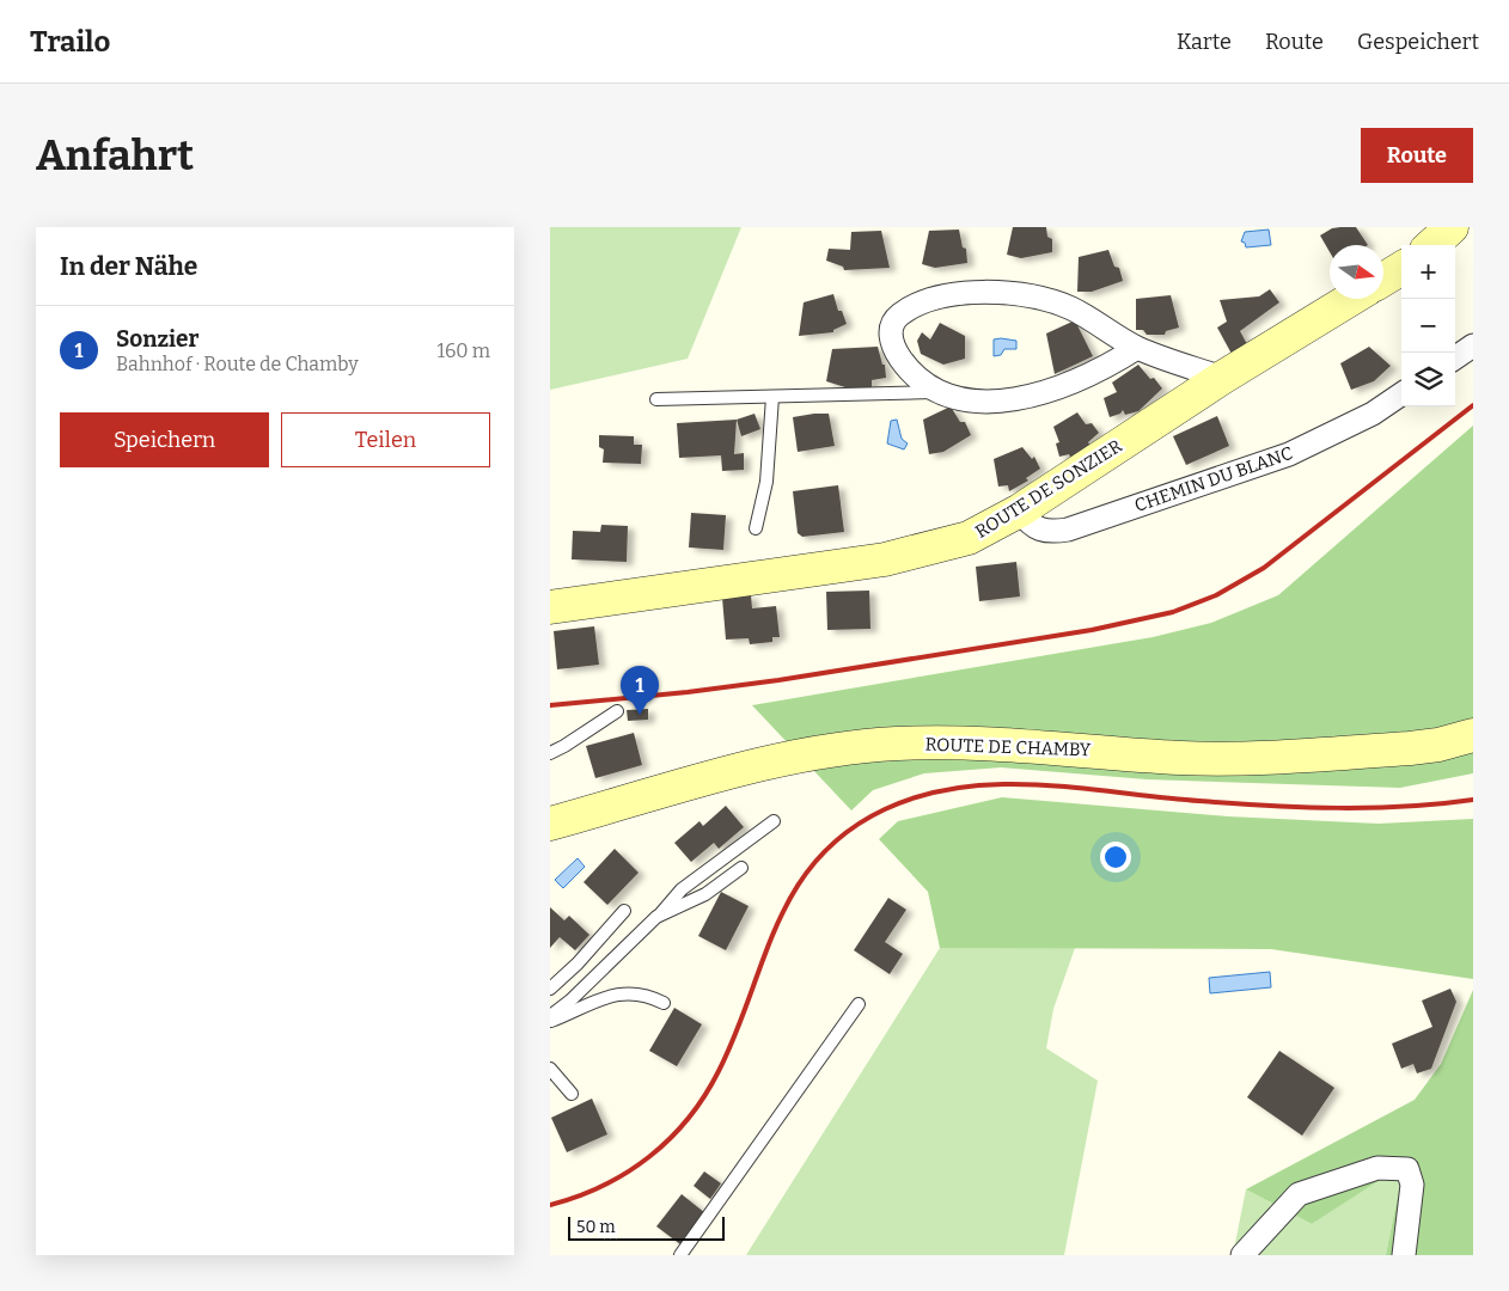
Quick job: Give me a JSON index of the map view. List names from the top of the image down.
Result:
{
  "streets": {
    "street": ["CHEMIN DU BLANC", "ROUTE DE SONZIER", "ROUTE DE CHAMBY"]
  },
  "crossings": [
    ["CHEMIN DU BLANC", "ROUTE DE SONZIER"]
  ],
  "scale_bar": "50 m",
  "north": "right",
  "page": {
    "header": "Trailo",
    "nav": ["Karte", "Route", "Gespeichert"],
    "buttons": [
      "Route",
      ["Speichern", "Teilen"]
    ],
    "title": "Anfahrt",
    "heading": "In der Nähe",
    "map_buttons": ["+", "−"],
    "list": [
      {
        "mark": "1",
        "name": "Sonzier",
        "note": "Bahnhof · Route de Chamby",
        "value": "160 m"
      }
    ],
    "pins": "1",
    "scale": "50 m"
  }
}
